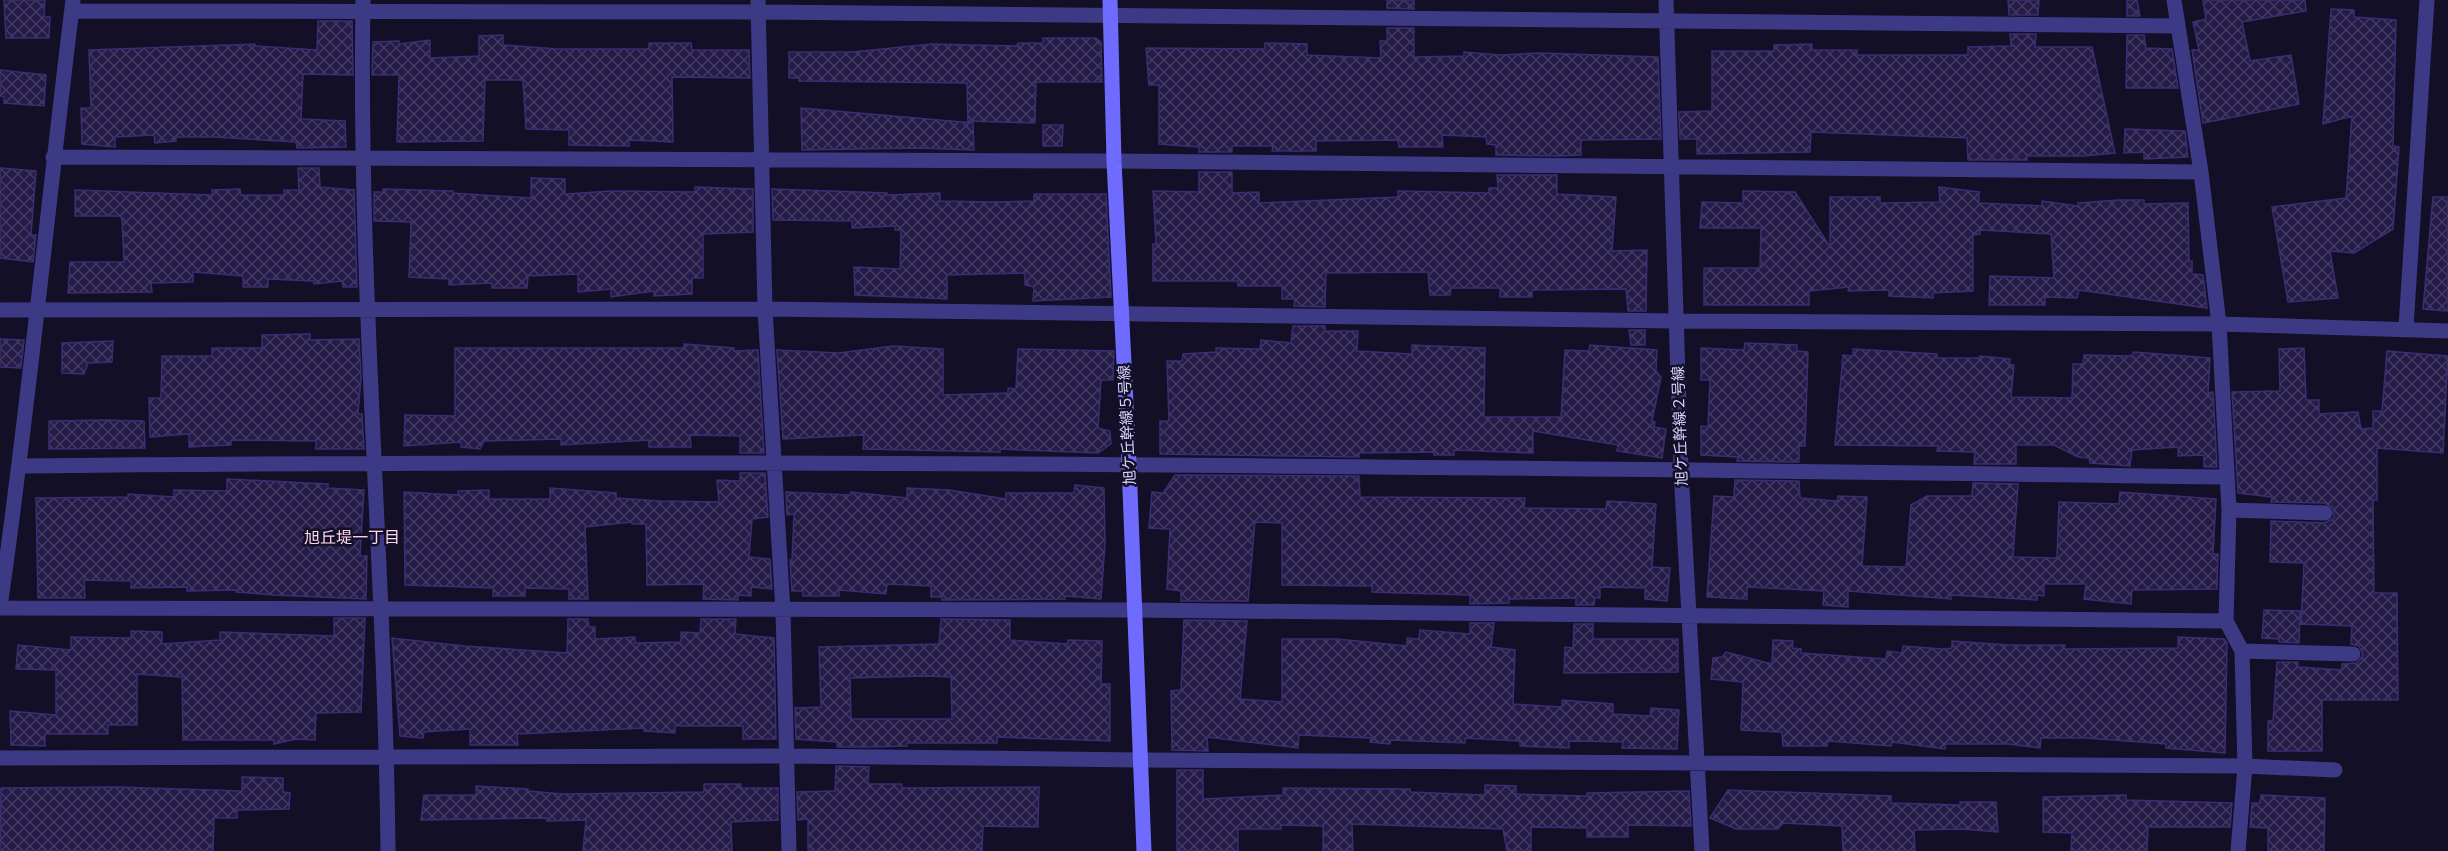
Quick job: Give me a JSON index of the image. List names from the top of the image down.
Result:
{
  "streets": {
    "street": ["旭ケ丘幹線５号線", "旭ケ丘幹線２号線"]
  },
  "districts": ["旭丘堤一丁目"]
}
